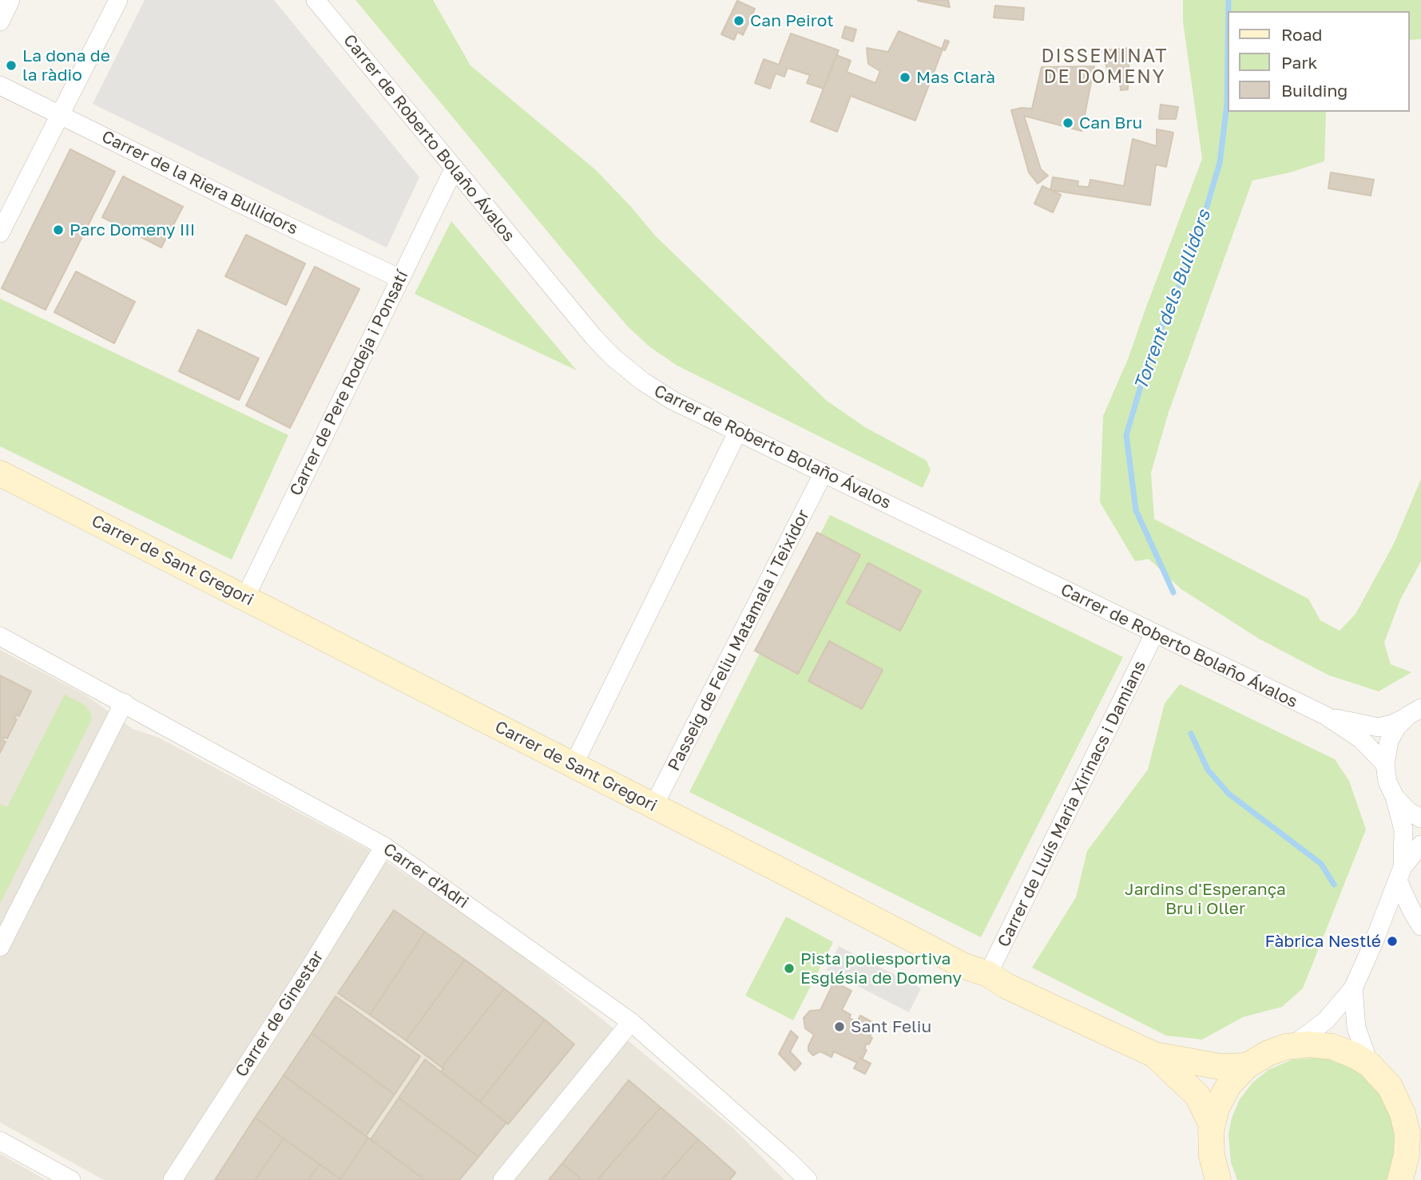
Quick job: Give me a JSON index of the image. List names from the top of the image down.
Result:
{
  "streets": {
    "main road": ["Carrer de Sant Gregori"],
    "street": [
      "Carrer de Roberto Bolaño Ávalos",
      "Carrer de la Riera Bullidors",
      "Carrer de Pere Rodeja i Ponsatí",
      "Passeig de Feliu Matamala i Teixidor",
      "Carrer de Lluís Maria Xirinacs i Damians",
      "Carrer d'Adri",
      "Carrer de Ginestar"
    ]
  },
  "crossings": [
    ["Carrer de Roberto Bolaño Ávalos", "Carrer de Pere Rodeja i Ponsatí"],
    ["Carrer de Roberto Bolaño Ávalos", "Passeig de Feliu Matamala i Teixidor"],
    ["Carrer de Roberto Bolaño Ávalos", "Carrer de Lluís Maria Xirinacs i Damians"],
    ["Carrer de la Riera Bullidors", "Carrer de Pere Rodeja i Ponsatí"],
    ["Carrer de Pere Rodeja i Ponsatí", "Carrer de Sant Gregori"],
    ["Carrer de Sant Gregori", "Passeig de Feliu Matamala i Teixidor"],
    ["Carrer de Sant Gregori", "Carrer de Lluís Maria Xirinacs i Damians"],
    ["Carrer d'Adri", "Carrer de Ginestar"]
  ],
  "districts": ["DISSEMINAT DE DOMENY"],
  "water": ["Torrent dels Bullidors"],
  "parks": ["Jardins d'Esperança Bru i Oller"],
  "places": [
    "Can Peirot",
    "La dona de la ràdio",
    "Mas Clarà",
    "Can Bru",
    "Parc Domeny III",
    "Fàbrica Nestlé",
    "Pista poliesportiva Església de Domeny",
    "Sant Feliu"
  ],
  "legend": ["Road", "Park", "Building"]
}
